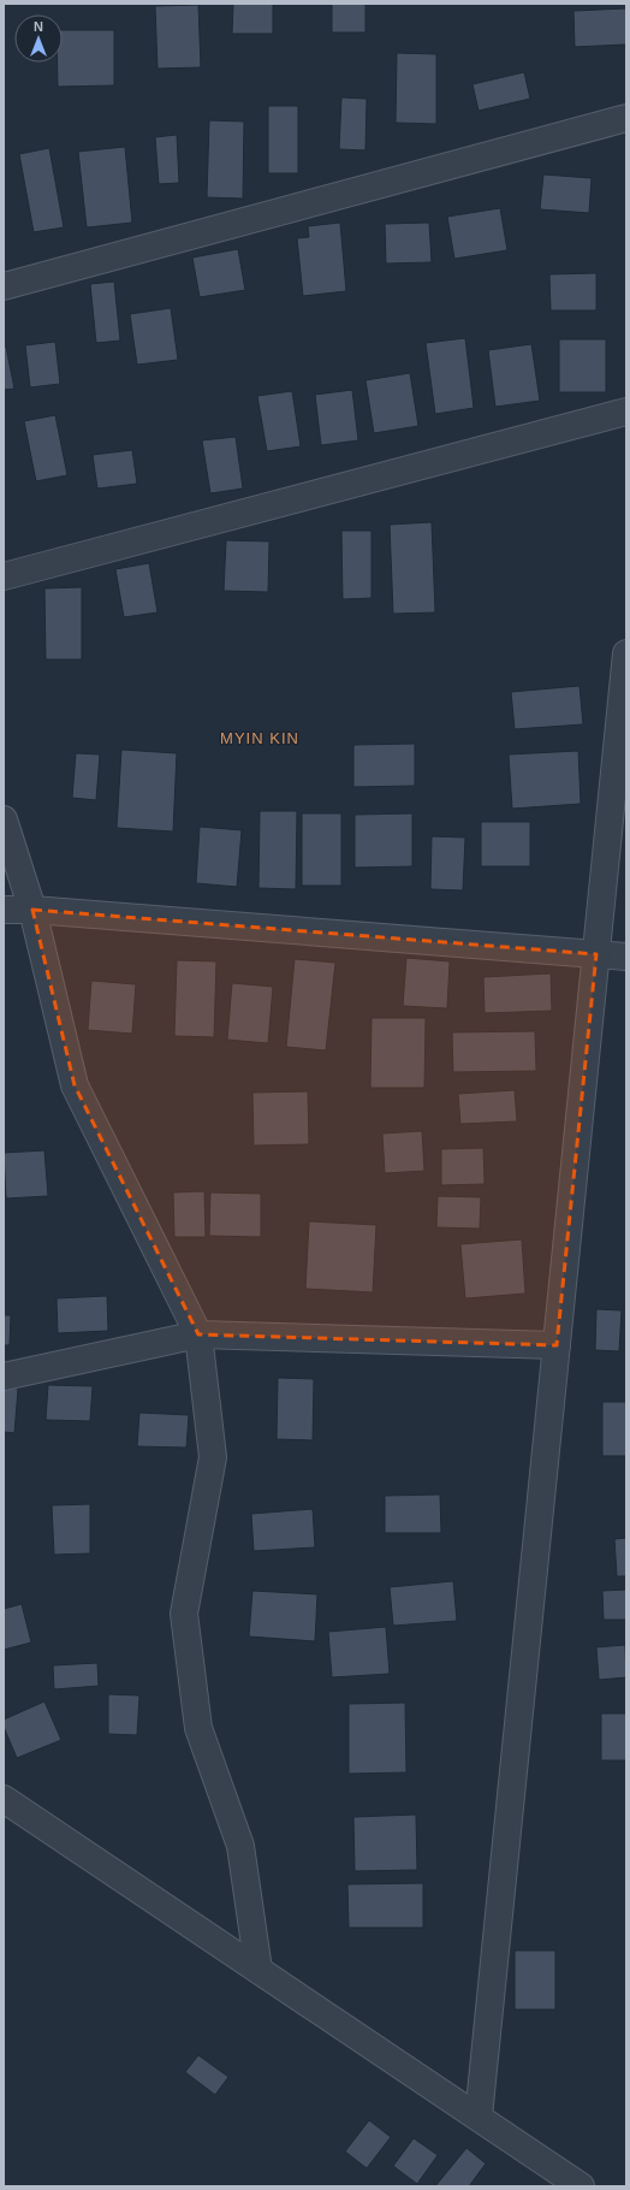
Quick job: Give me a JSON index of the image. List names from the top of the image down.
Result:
{
  "districts": ["MYIN KIN"],
  "north": "top"
}
